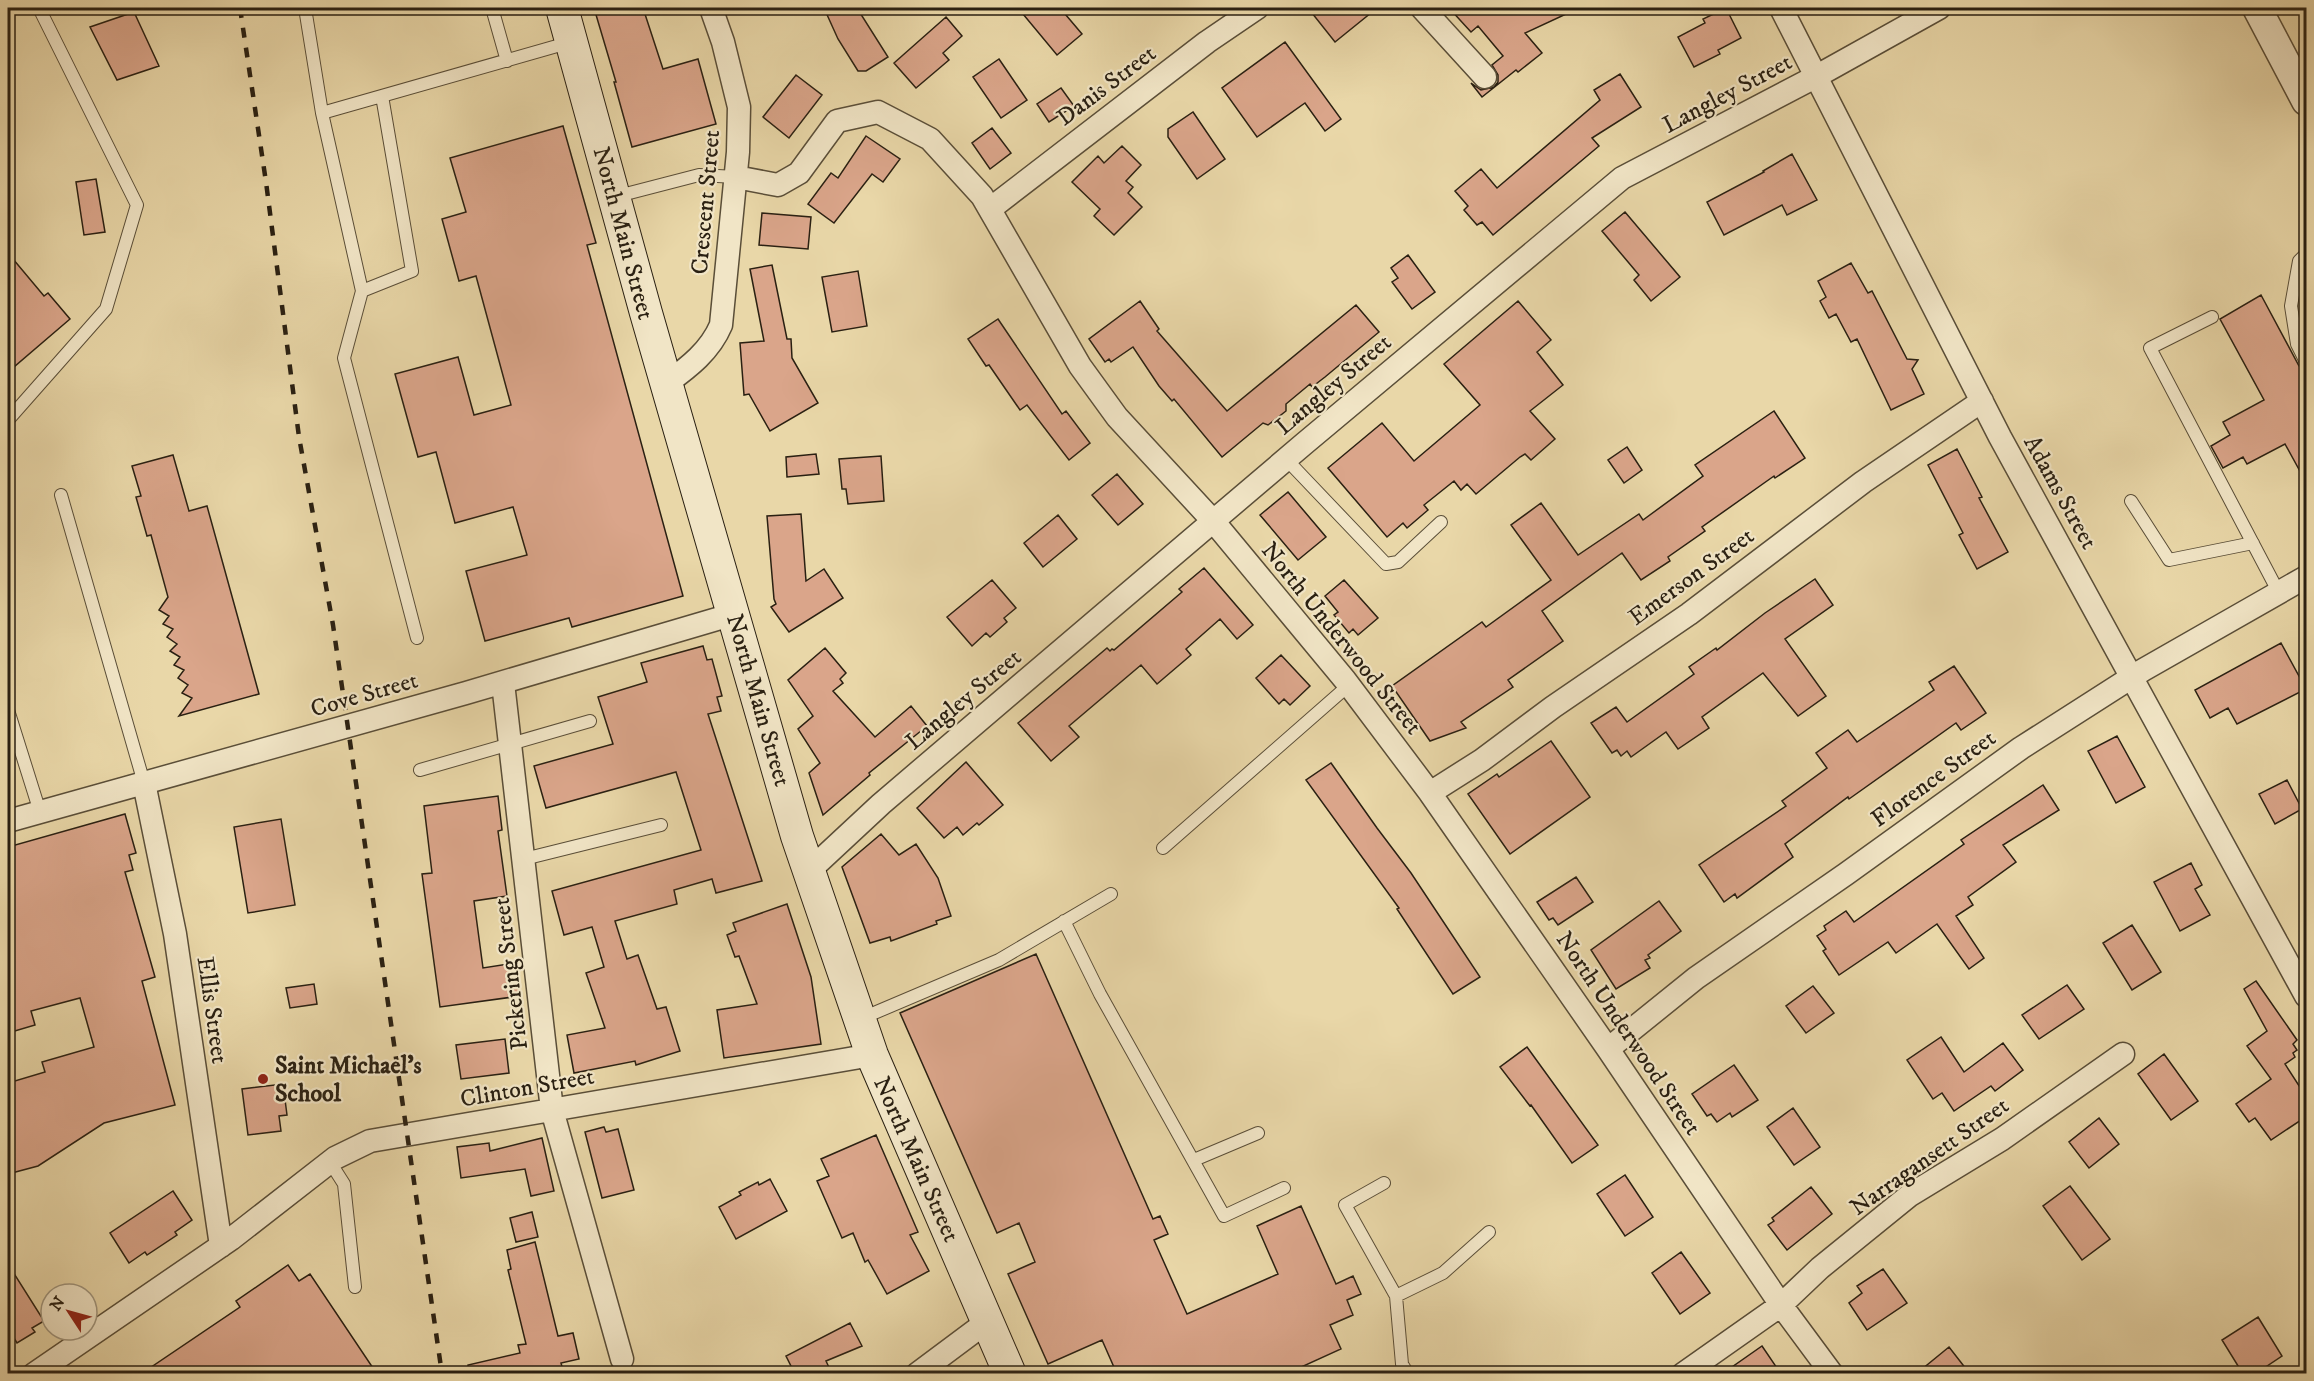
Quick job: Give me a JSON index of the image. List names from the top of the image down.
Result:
{
  "streets": {
    "main road": ["North Main Street"],
    "street": [
      "Danis Street",
      "Langley Street",
      "Crescent Street",
      "Adams Street",
      "Emerson Street",
      "North Underwood Street",
      "Cove Street",
      "Florence Street",
      "Pickering Street",
      "Ellis Street",
      "Clinton Street",
      "Narragansett Street"
    ]
  },
  "crossings": [
    ["Danis Street", "North Underwood Street"],
    ["Langley Street", "North Main Street"],
    ["Langley Street", "Adams Street"],
    ["Langley Street", "North Underwood Street"],
    ["Crescent Street", "North Main Street"],
    ["Crescent Street", "North Underwood Street"],
    ["North Main Street", "Cove Street"],
    ["North Main Street", "Clinton Street"],
    ["Adams Street", "Emerson Street"],
    ["Adams Street", "Florence Street"],
    ["Emerson Street", "North Underwood Street"],
    ["North Underwood Street", "Florence Street"],
    ["North Underwood Street", "Narragansett Street"],
    ["Cove Street", "Pickering Street"],
    ["Cove Street", "Ellis Street"],
    ["Pickering Street", "Clinton Street"],
    ["Ellis Street", "Clinton Street"]
  ],
  "places": ["Saint Michael's School"],
  "north": "top left"
}
